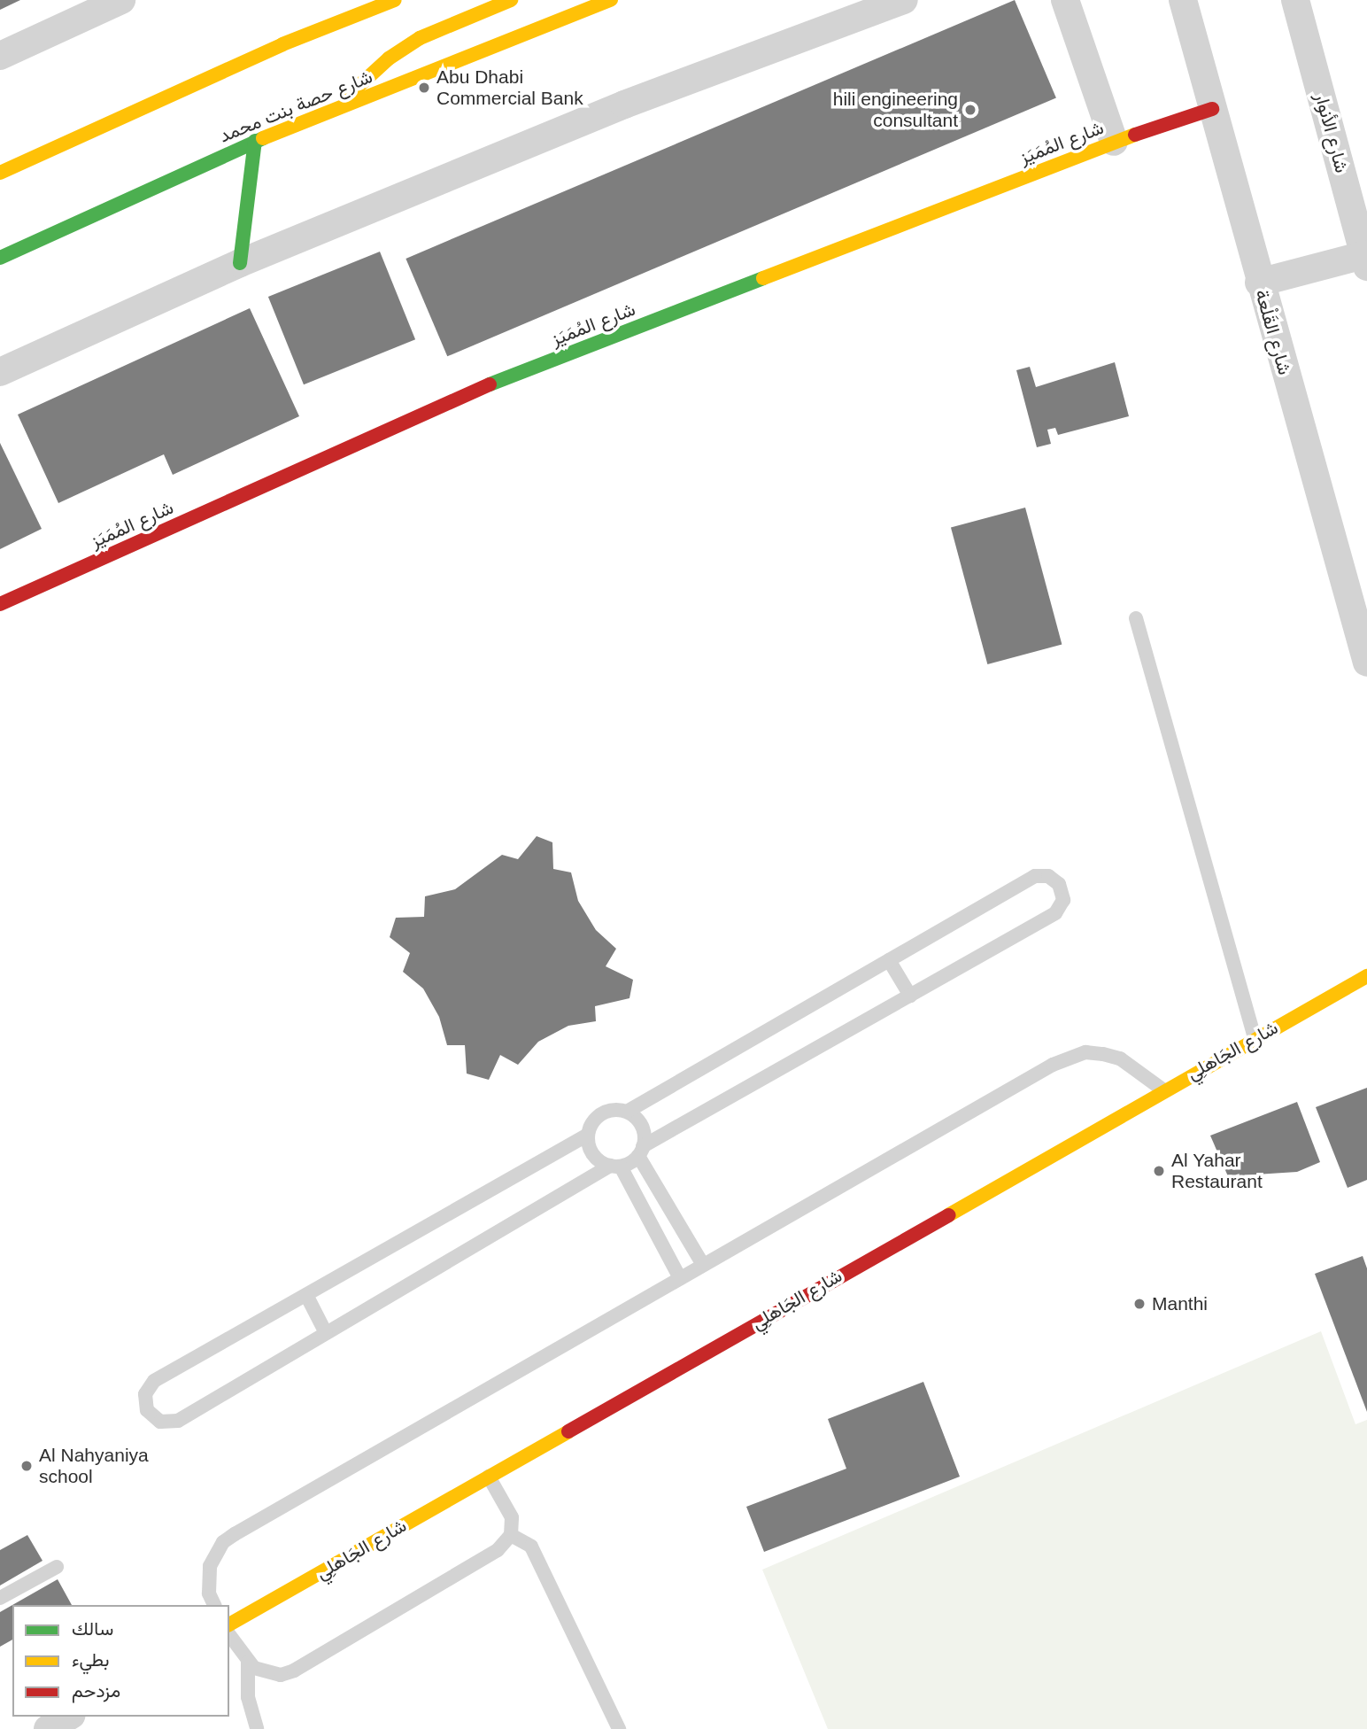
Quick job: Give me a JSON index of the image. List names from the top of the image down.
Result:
{
  "streets": {
    "street": [
      "شارع حصة بنت محمد",
      "شارع الأنوار",
      "شارع المُمَيَز",
      "شارع القَلْعة",
      "شارع الجَاهلِي"
    ]
  },
  "crossings": [
    ["شارع المُمَيَز", "شارع القَلْعة"]
  ],
  "places": [
    "Abu Dhabi Commercial Bank",
    "hili engineering consultant",
    "Al Yahar Restaurant",
    "Manthi",
    "Al Nahyaniya school"
  ],
  "legend": ["سالك", "بطيء", "مزدحم"]
}
